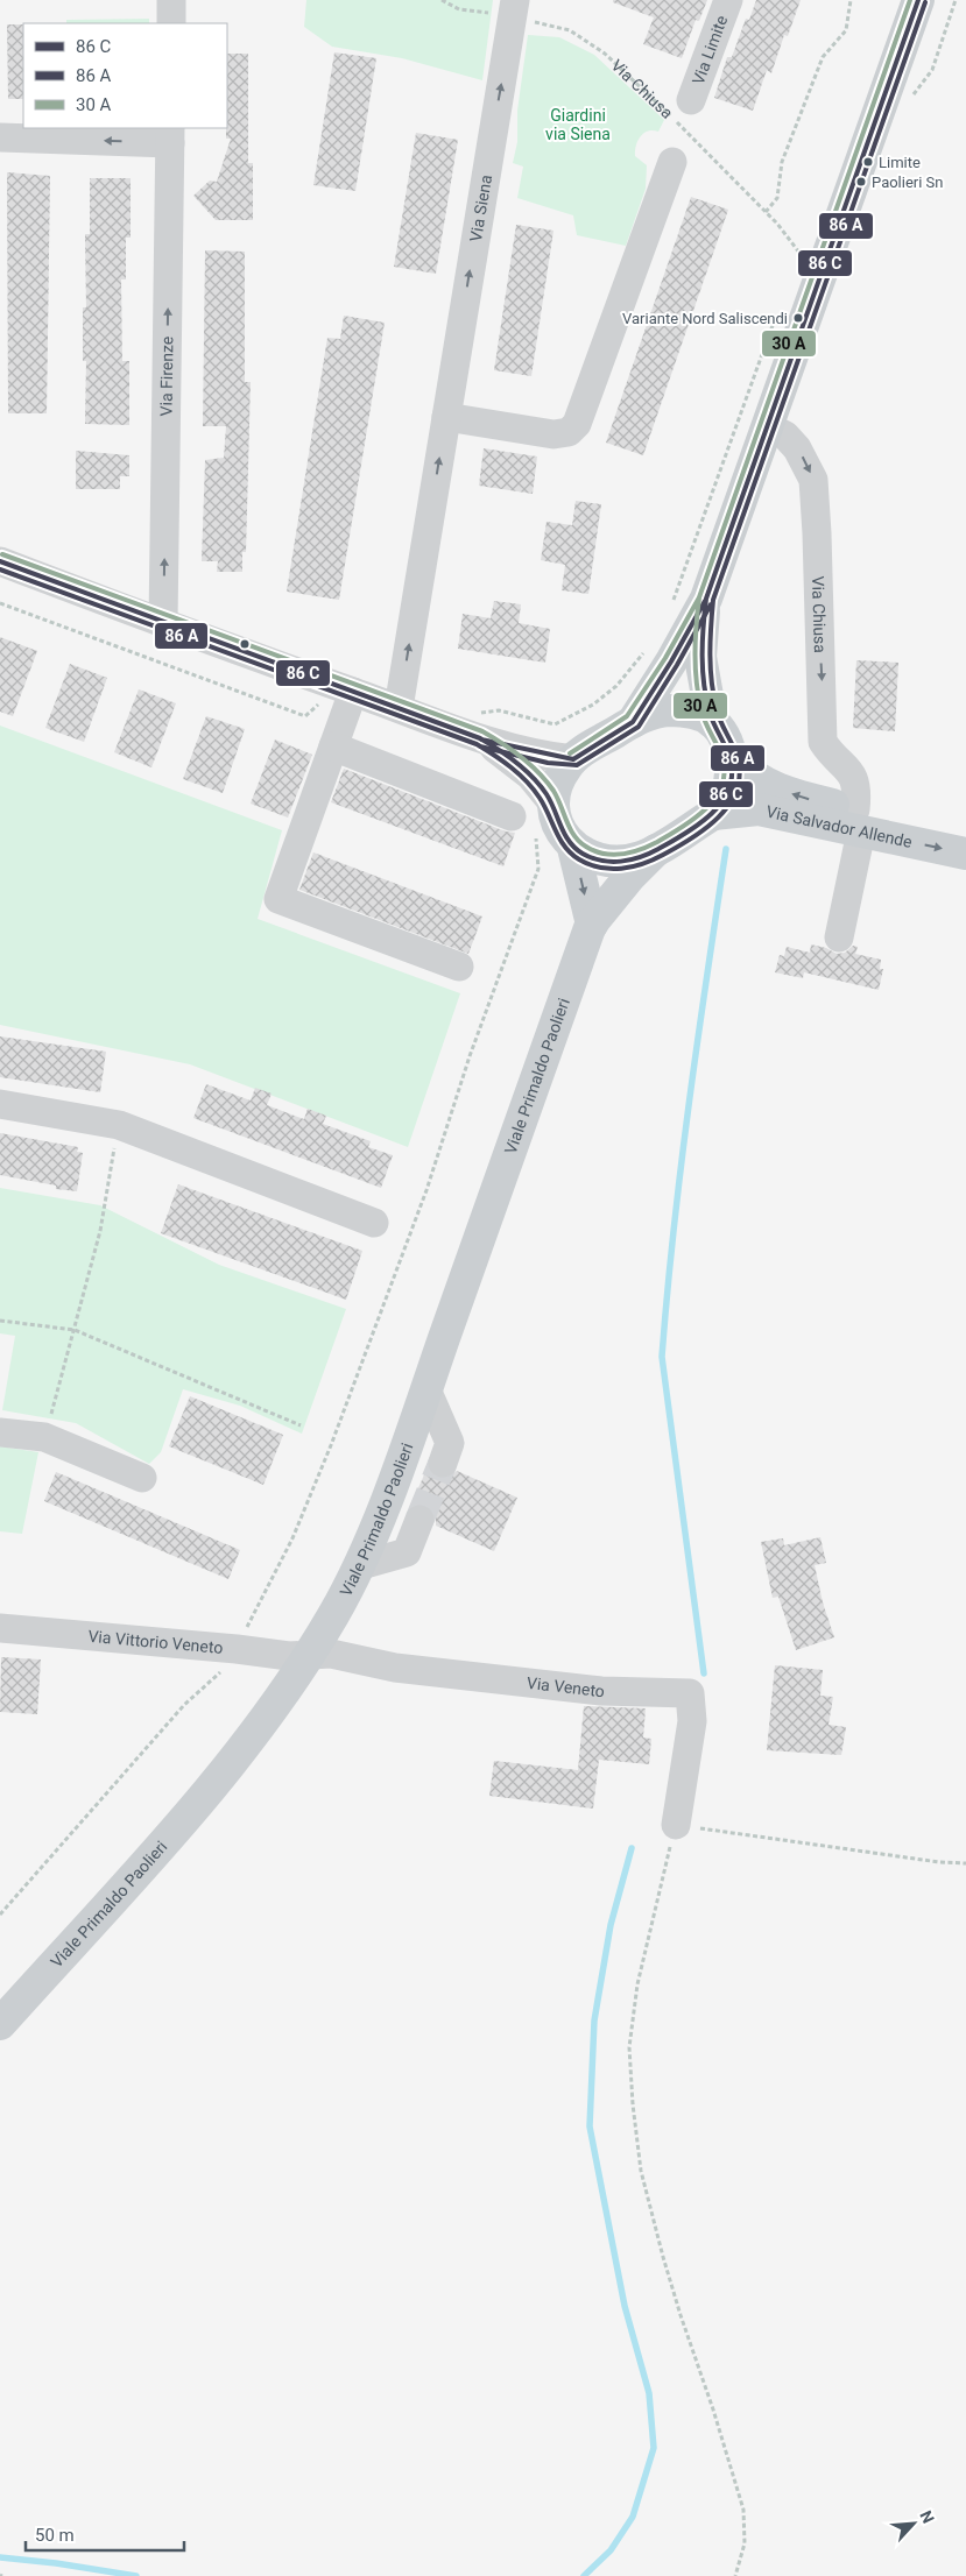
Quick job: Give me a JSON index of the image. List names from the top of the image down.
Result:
{
  "streets": {
    "main road": ["Via Salvador Allende", "Viale Primaldo Paolieri"],
    "street": [
      "Via Limite",
      "Via Chiusa",
      "Via Siena",
      "Via Firenze",
      "Via Vittorio Veneto",
      "Via Veneto"
    ]
  },
  "crossings": [
    ["Via Chiusa", "Via Siena"],
    ["Via Chiusa", "Via Salvador Allende"],
    ["Via Chiusa", "Viale Primaldo Paolieri"],
    ["Via Salvador Allende", "Viale Primaldo Paolieri"],
    ["Viale Primaldo Paolieri", "Via Vittorio Veneto"],
    ["Viale Primaldo Paolieri", "Via Veneto"],
    ["Via Vittorio Veneto", "Via Veneto"]
  ],
  "one_way": ["Via Chiusa", "Via Siena", "Via Firenze"],
  "parks": ["Giardini via Siena"],
  "places": ["Limite", "Paolieri Sn", "Variante Nord Saliscendi"],
  "legend": ["86 C", "86 A", "30 A"],
  "scale_bar": "50 m",
  "north": "top right"
}
